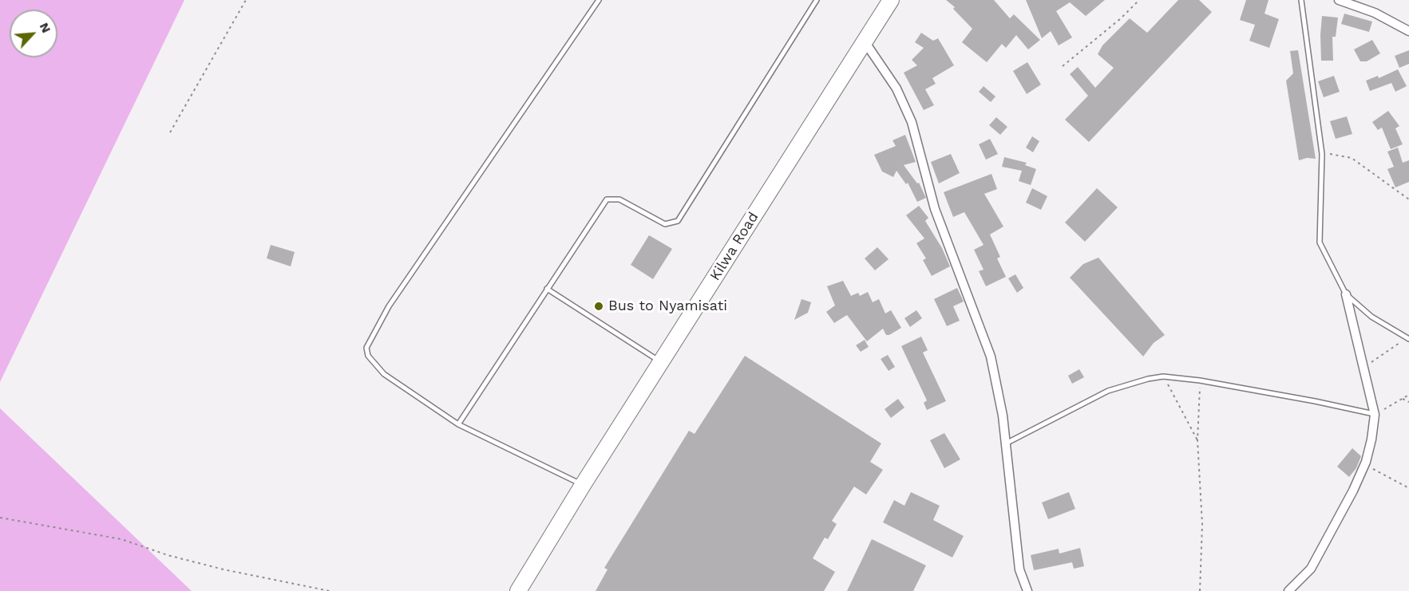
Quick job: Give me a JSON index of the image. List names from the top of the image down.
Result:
{
  "streets": {
    "highway": ["Kilwa Road"]
  },
  "places": ["Bus to Nyamisati"],
  "north": "top right"
}
